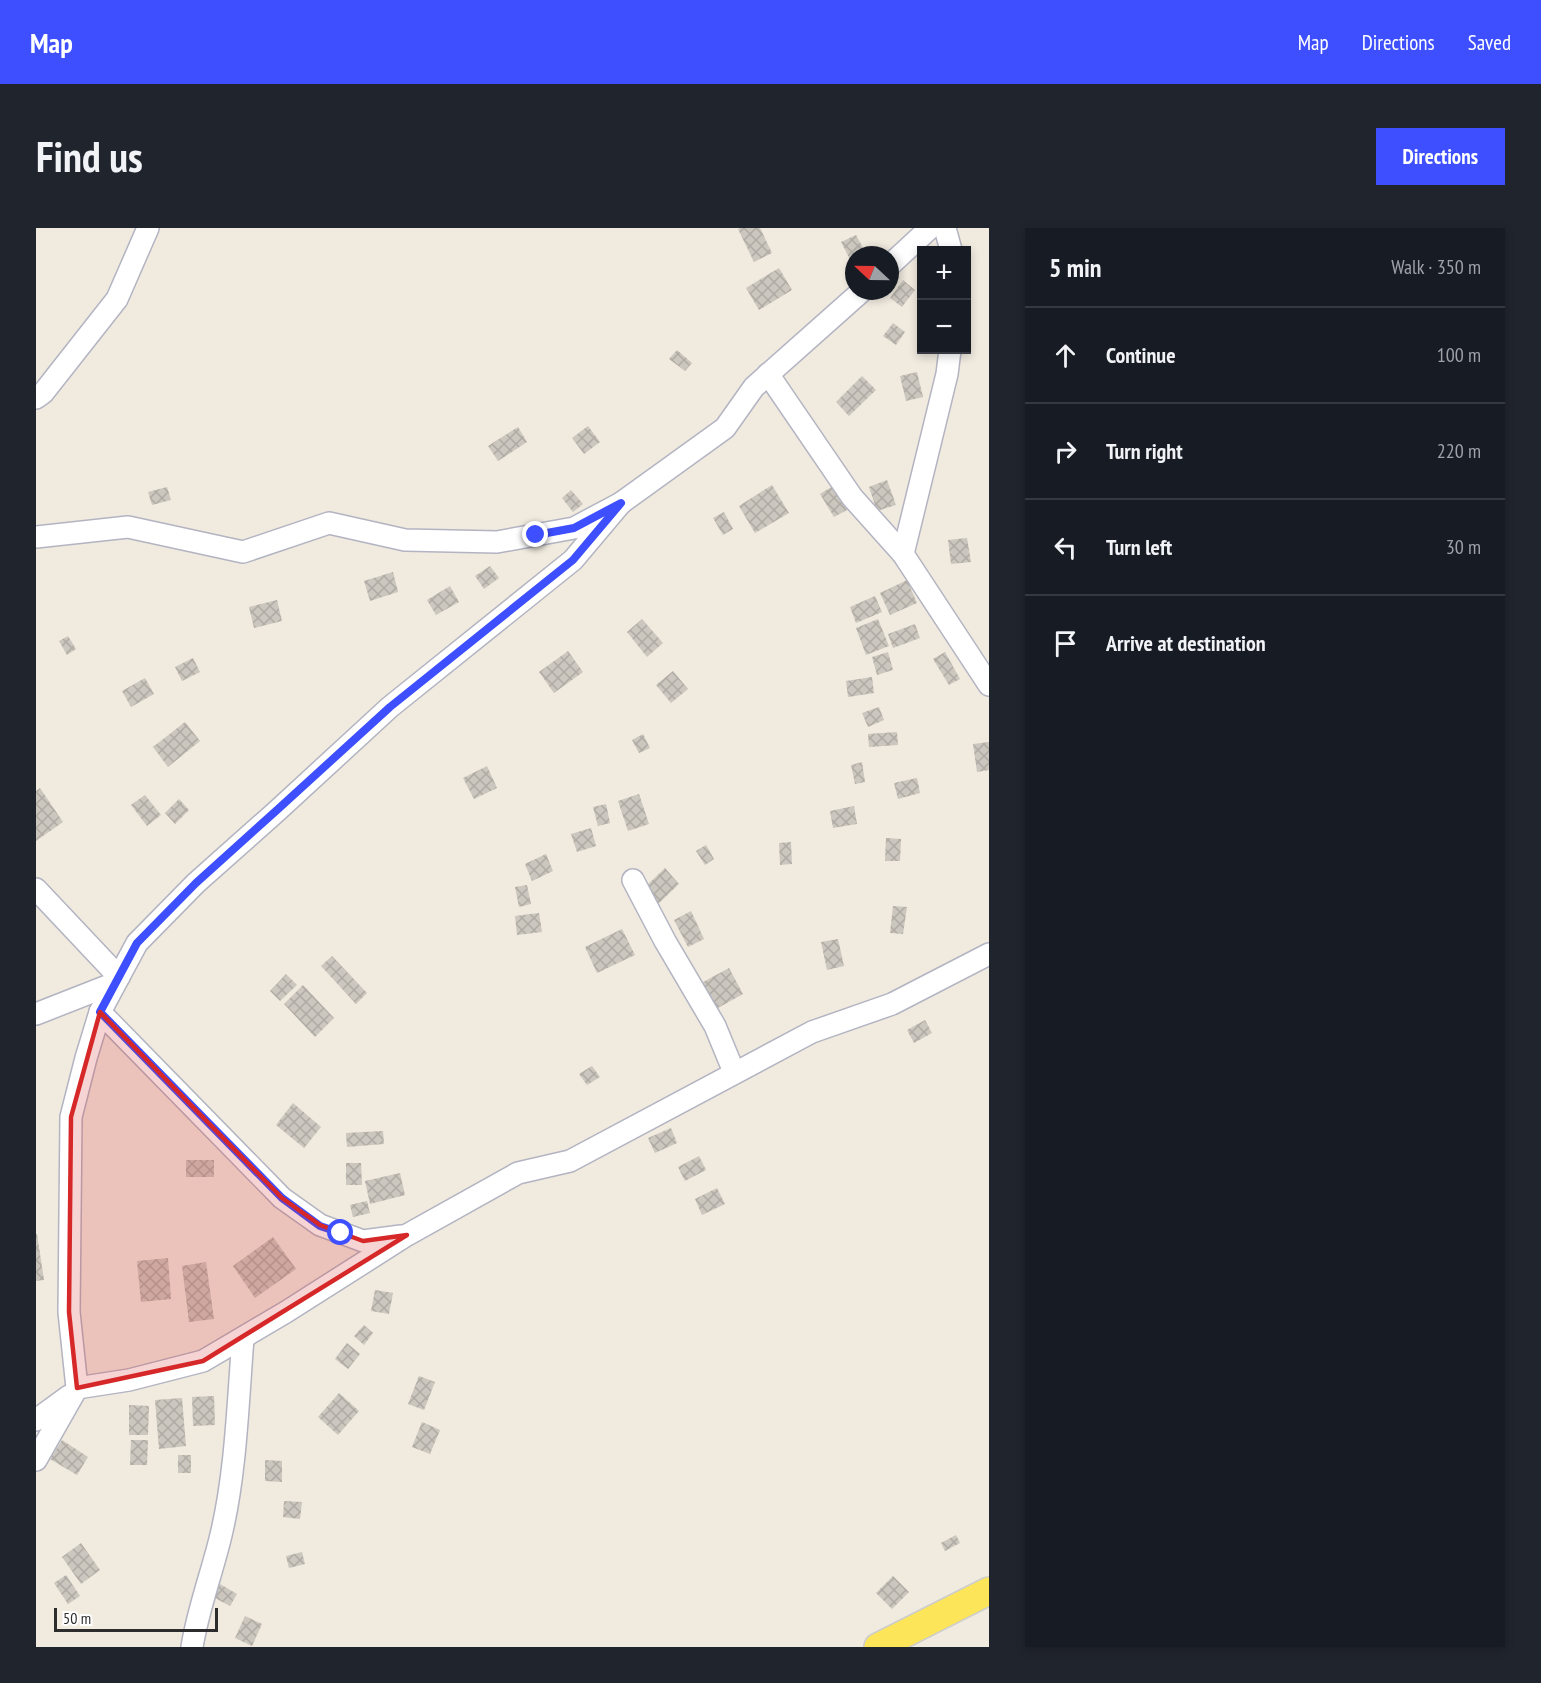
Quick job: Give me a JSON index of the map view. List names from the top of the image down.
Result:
{
  "scale_bar": "50 m",
  "north": "left",
  "page": {
    "header": "Map",
    "nav": ["Map", "Directions", "Saved"],
    "buttons": "Directions",
    "title": "Find us",
    "heading": ["5 min", "Walk · 350 m"],
    "map_buttons": ["+", "−"],
    "list": [
      ["Continue", "100 m"],
      ["Turn right", "220 m"],
      ["Turn left", "30 m"],
      "Arrive at destination"
    ],
    "scale": "50 m"
  }
}
